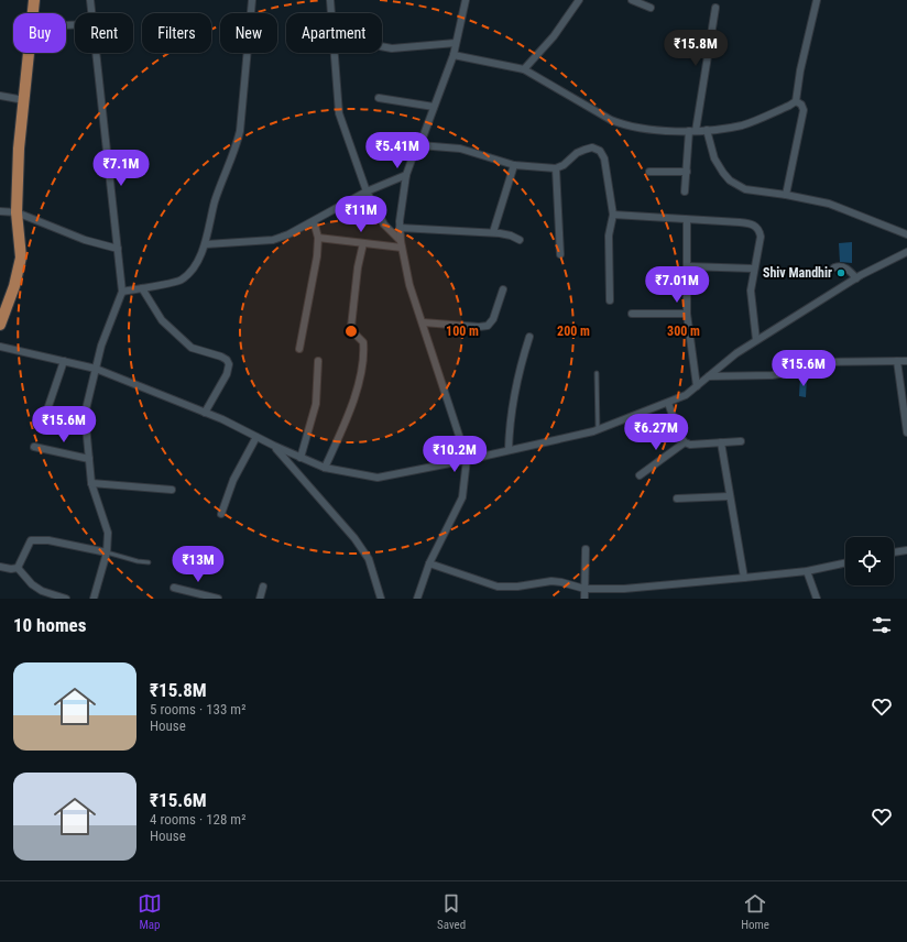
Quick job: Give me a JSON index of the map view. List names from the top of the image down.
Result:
{
  "places": ["Shiv Mandhir"],
  "page": {
    "chip": [
      "Buy",
      "Rent",
      "Filters",
      "New",
      "Apartment"
    ],
    "price": [
      "₹15.8M",
      "₹5.41M",
      "₹7.1M",
      "₹11M",
      "₹7.01M",
      "₹15.6M",
      "₹15.6M",
      "₹6.27M",
      "₹10.2M",
      "₹13M"
    ],
    "heading": "10 homes",
    "list": [
      {
        "name": "₹15.8M",
        "note": "5 rooms · 133 m² · House"
      },
      {
        "name": "₹15.6M",
        "note": "4 rooms · 128 m² · House"
      }
    ],
    "tabs": ["Map", "Saved", "Home"]
  },
  "rings": ["100 m", "200 m", "300 m"]
}
